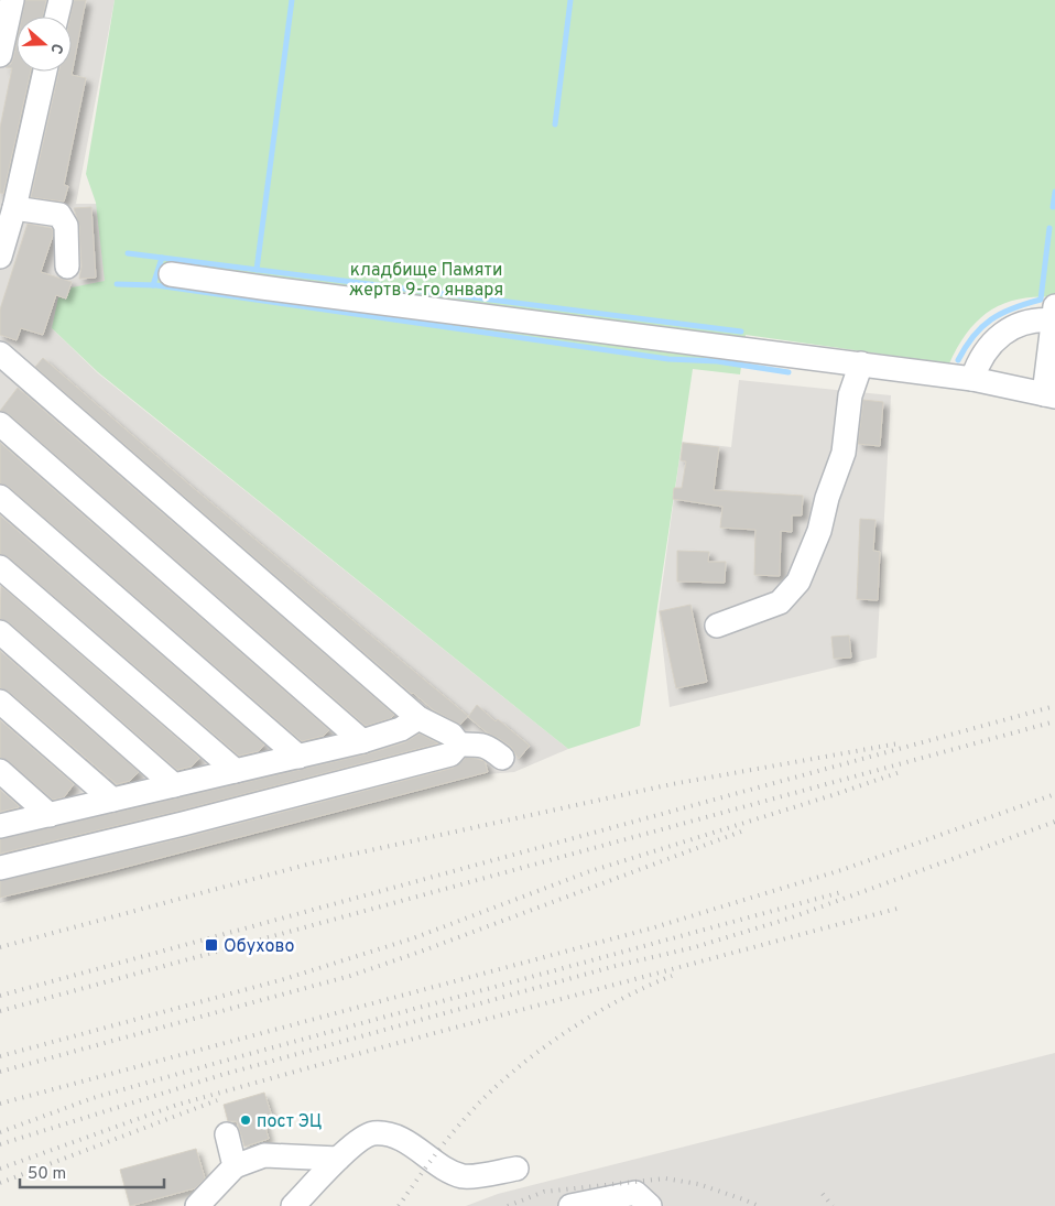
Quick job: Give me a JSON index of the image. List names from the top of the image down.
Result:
{
  "parks": ["кладбище Памяти жертв 9-го января"],
  "places": {
    "transit": ["Обухово"],
    "other": ["пост ЭЦ"]
  },
  "scale_bar": "50 m",
  "north": "right"
}
